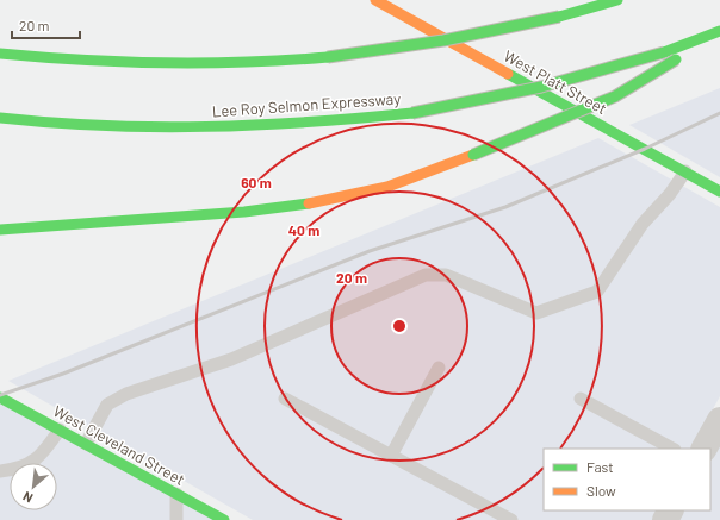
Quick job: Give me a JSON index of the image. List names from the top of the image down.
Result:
{
  "streets": {
    "main road": ["West Platt Street", "Lee Roy Selmon Expressway", "West Cleveland Street"]
  },
  "legend": ["Fast", "Slow"],
  "scale_bar": "20 m",
  "north": "bottom left",
  "rings": ["60 m", "40 m", "20 m"]
}
